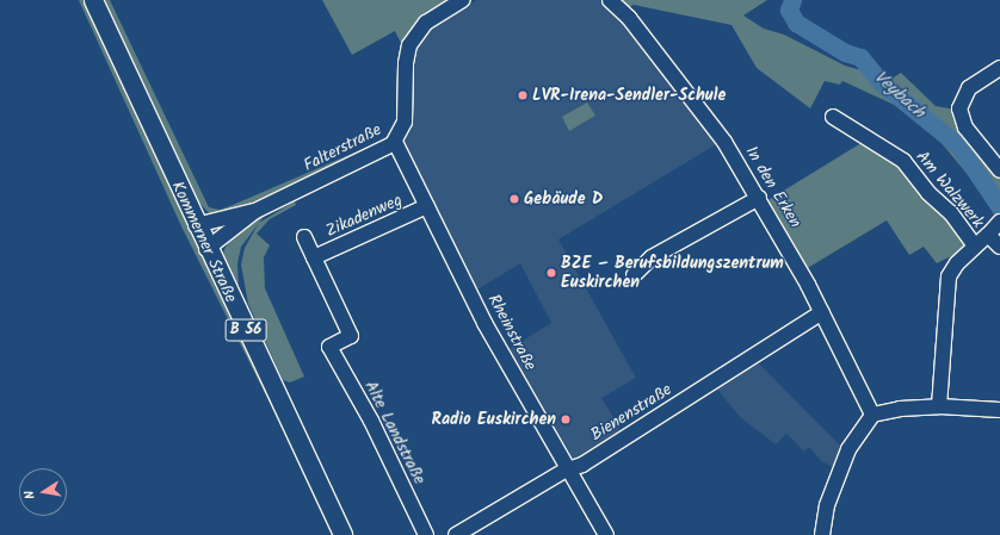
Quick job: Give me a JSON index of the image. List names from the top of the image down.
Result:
{
  "streets": {
    "main road": ["Kommerner Straße", "B 56"],
    "street": [
      "Falterstraße",
      "In den Erken",
      "Am Walzwerk",
      "Zikadenweg",
      "Rheinstraße",
      "Bienenstraße",
      "Alte Landstraße"
    ]
  },
  "crossings": [
    ["Falterstraße", "Kommerner Straße"],
    ["Falterstraße", "Rheinstraße"],
    ["In den Erken", "Bienenstraße"],
    ["Zikadenweg", "Rheinstraße"],
    ["Zikadenweg", "Alte Landstraße"],
    ["Rheinstraße", "Bienenstraße"]
  ],
  "water": ["Veybach"],
  "places": [
    "LVR-Irena-Sendler-Schule",
    "Gebäude D",
    "BZE – Berufsbildungszentrum Euskirchen",
    "Radio Euskirchen"
  ],
  "north": "left"
}
